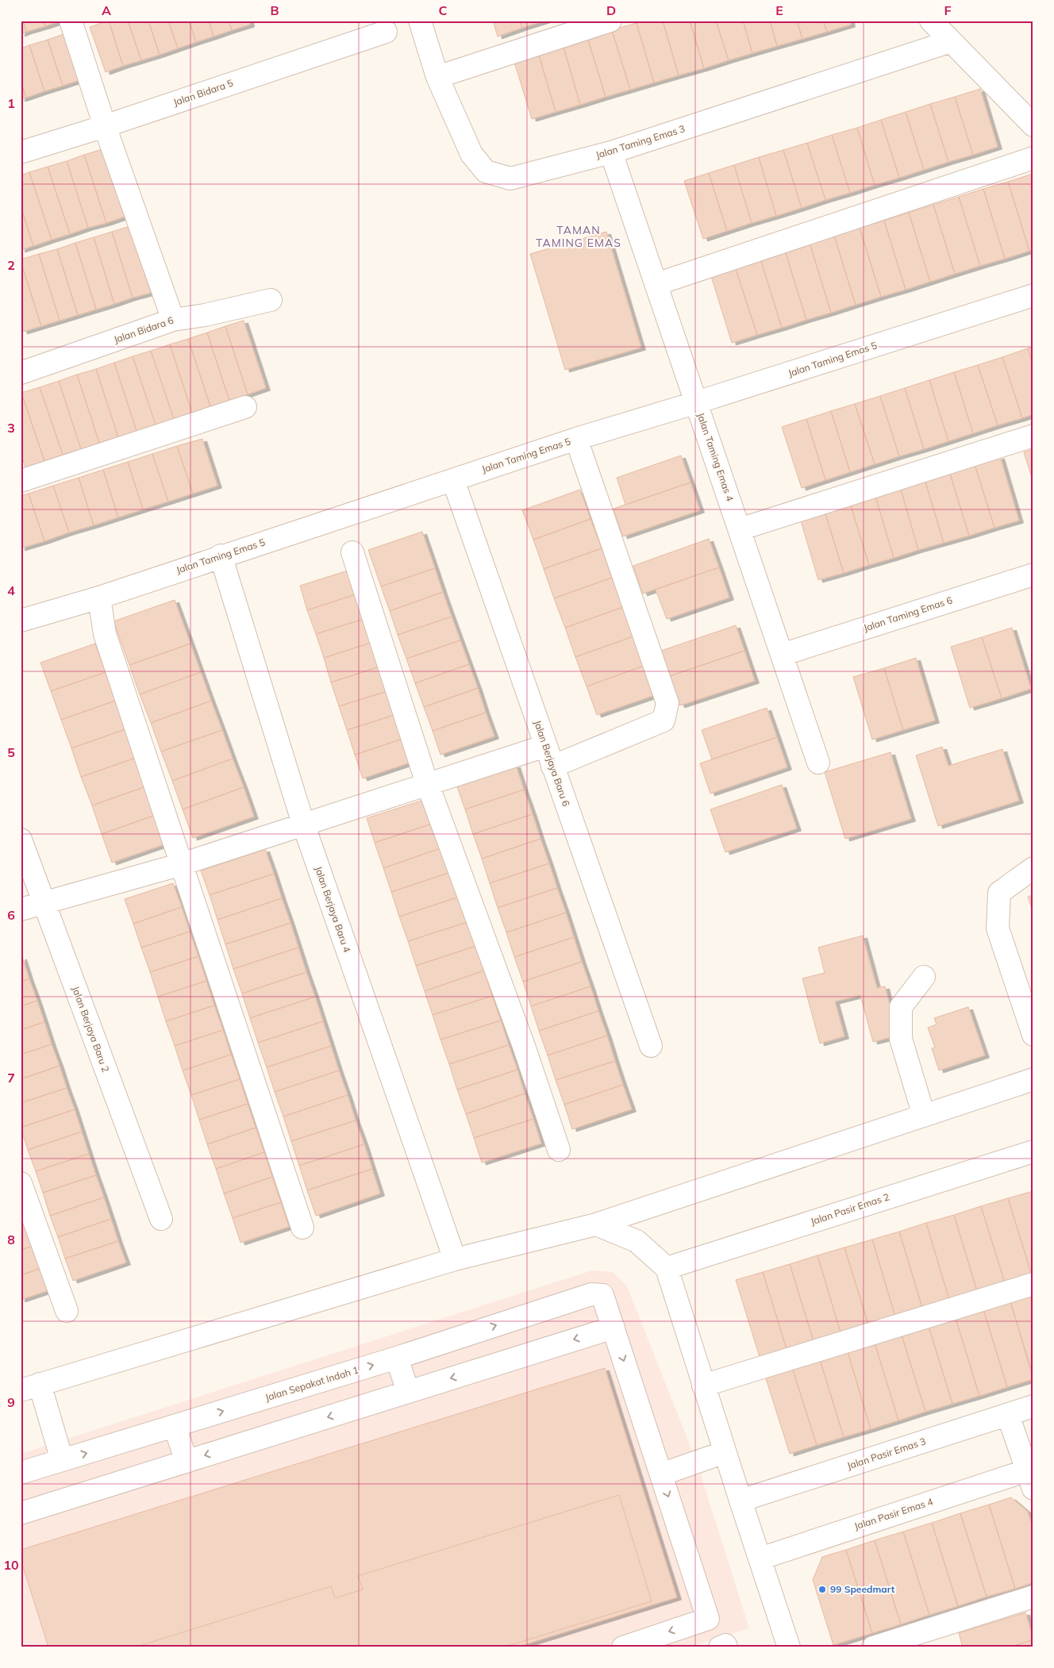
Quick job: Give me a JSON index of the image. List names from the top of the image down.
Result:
{
  "streets": {
    "street": [
      "Jalan Bidara 5",
      "Jalan Taming Emas 3",
      "Jalan Bidara 6",
      "Jalan Taming Emas 5",
      "Jalan Taming Emas 4",
      "Jalan Taming Emas 6",
      "Jalan Berjaya Baru 6",
      "Jalan Berjaya Baru 4",
      "Jalan Berjaya Baru 2",
      "Jalan Pasir Emas 2",
      "Jalan Sepakat Indah 1",
      "Jalan Pasir Emas 3",
      "Jalan Pasir Emas 4"
    ]
  },
  "crossings": [
    ["Jalan Taming Emas 3", "Jalan Taming Emas 4"],
    ["Jalan Taming Emas 5", "Jalan Taming Emas 4"],
    ["Jalan Taming Emas 5", "Jalan Berjaya Baru 6"],
    ["Jalan Taming Emas 5", "Jalan Berjaya Baru 4"],
    ["Jalan Taming Emas 4", "Jalan Taming Emas 6"]
  ],
  "districts": ["TAMAN TAMING EMAS"],
  "places": ["99 Speedmart"],
  "grid": {
    "columns": [
      "A",
      "B",
      "C",
      "D",
      "E",
      "F"
    ],
    "rows": [
      "1",
      "2",
      "3",
      "4",
      "5",
      "6",
      "7",
      "8",
      "9",
      "10"
    ]
  }
}
